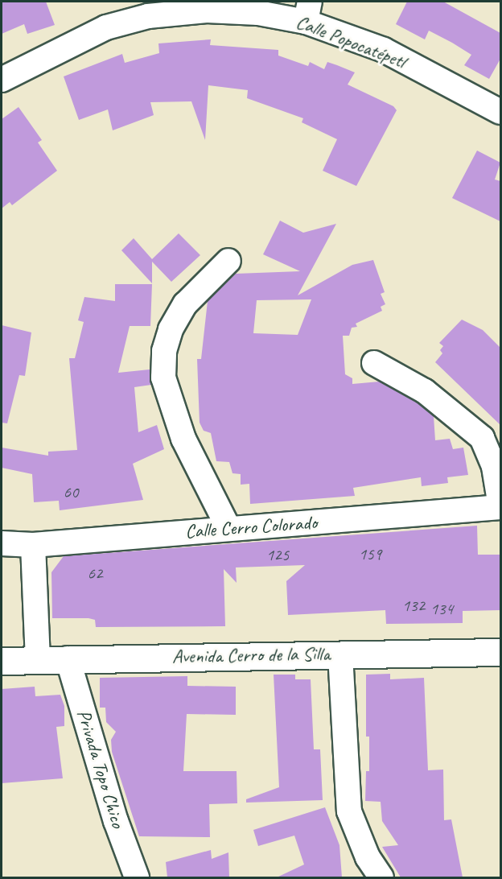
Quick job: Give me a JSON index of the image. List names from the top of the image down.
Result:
{
  "streets": {
    "main road": ["Avenida Cerro de la Silla"],
    "street": ["Calle Popocatépetl", "Calle Cerro Colorado", "Privada Topo Chico"]
  },
  "crossings": [
    ["Avenida Cerro de la Silla", "Privada Topo Chico"]
  ],
  "house_numbers": [
    "60",
    "159",
    "125",
    "62",
    "132",
    "134"
  ]
}
